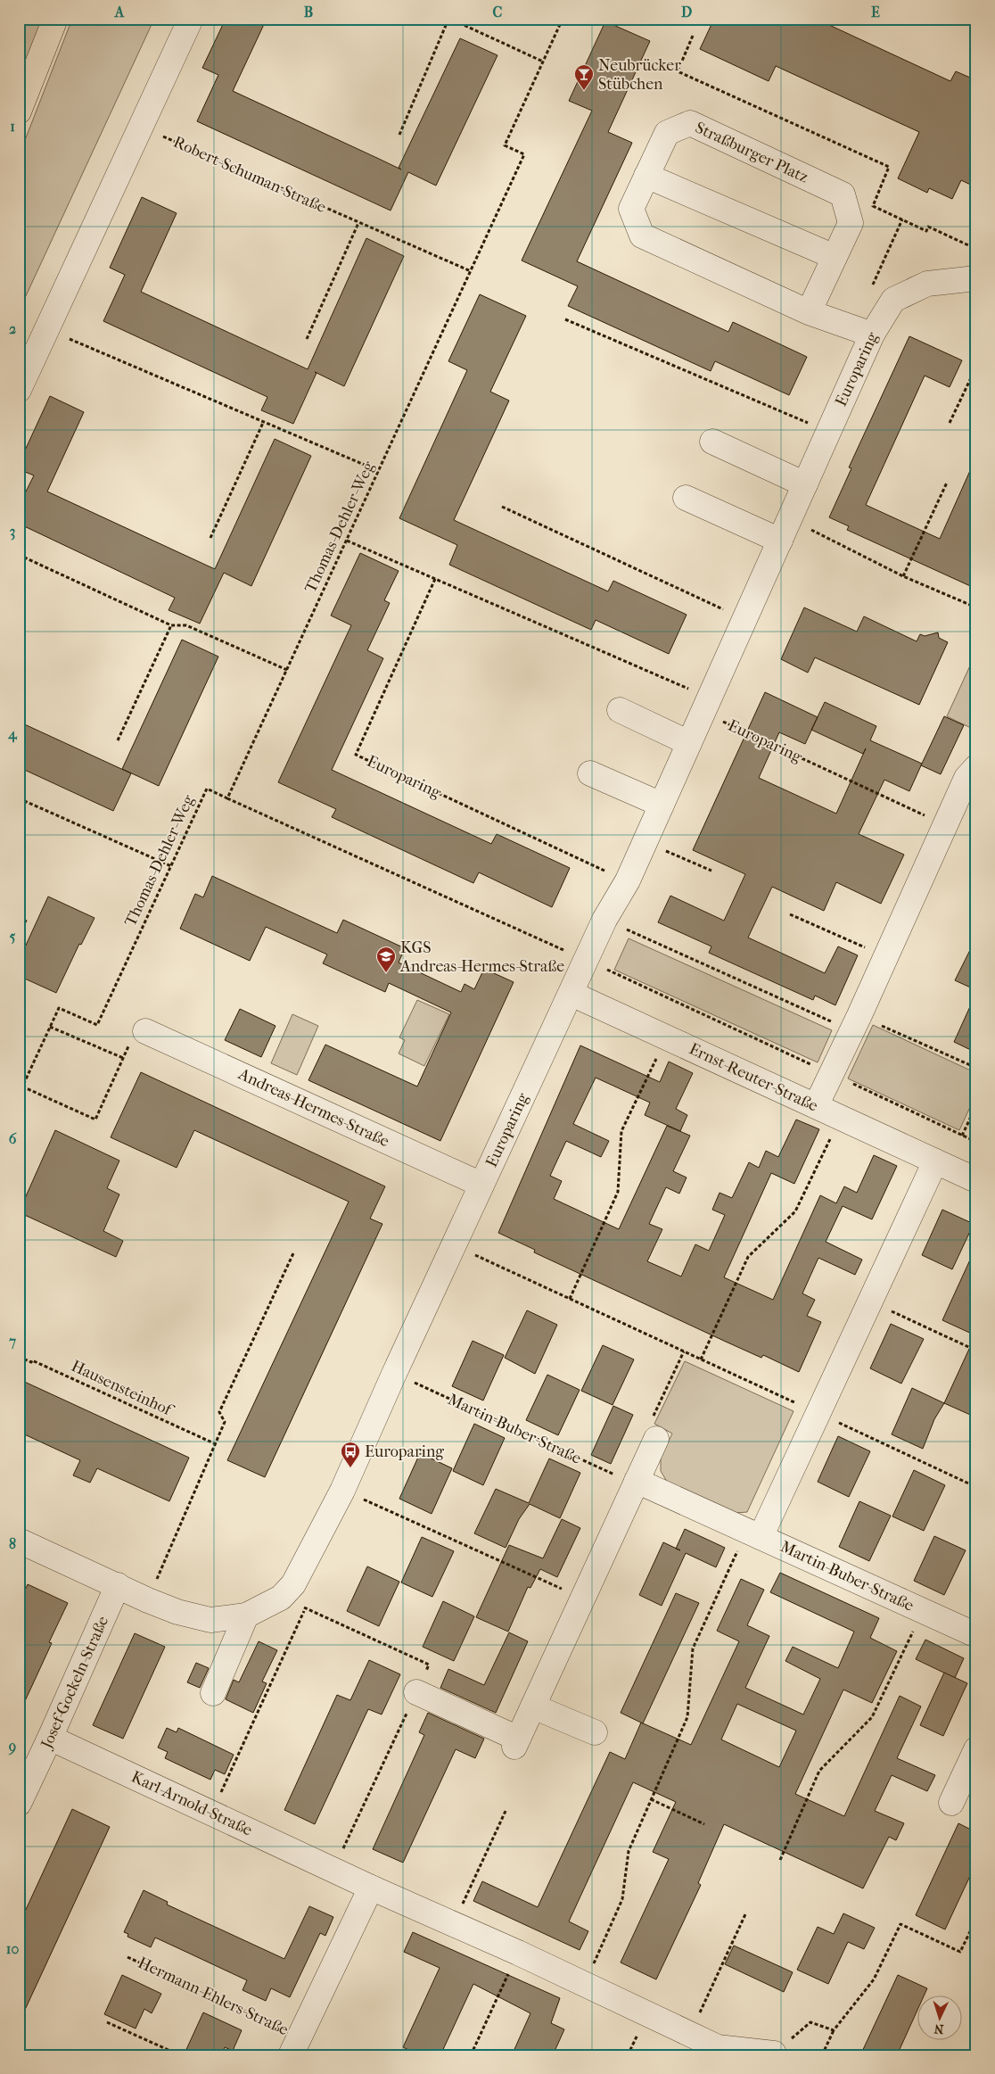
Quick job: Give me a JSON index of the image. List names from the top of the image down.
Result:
{
  "streets": {
    "street": [
      "Straßburger Platz",
      "Europaring",
      "Ernst-Reuter-Straße",
      "Andreas-Hermes-Straße",
      "Martin-Buber-Straße",
      "Josef-Gockeln-Straße",
      "Karl-Arnold-Straße",
      "Hermann-Ehlers-Straße"
    ],
    "path": ["Robert-Schuman-Straße", "Thomas-Dehler-Weg", "Hausensteinhof"]
  },
  "crossings": [
    ["Straßburger Platz", "Europaring"],
    ["Robert-Schuman-Straße", "Thomas-Dehler-Weg"],
    ["Europaring", "Thomas-Dehler-Weg"],
    ["Europaring", "Ernst-Reuter-Straße"],
    ["Europaring", "Andreas-Hermes-Straße"],
    ["Europaring", "Martin-Buber-Straße"],
    ["Europaring", "Josef-Gockeln-Straße"],
    ["Josef-Gockeln-Straße", "Karl-Arnold-Straße"],
    ["Karl-Arnold-Straße", "Hermann-Ehlers-Straße"]
  ],
  "places": {
    "bar": ["Neubrücker Stübchen"],
    "school or university": ["KGS Andreas-Hermes-Straße"],
    "bus stop": ["Europaring"]
  },
  "north": "bottom",
  "grid": {
    "columns": [
      "A",
      "B",
      "C",
      "D",
      "E"
    ],
    "rows": [
      "1",
      "2",
      "3",
      "4",
      "5",
      "6",
      "7",
      "8",
      "9",
      "10"
    ]
  }
}
